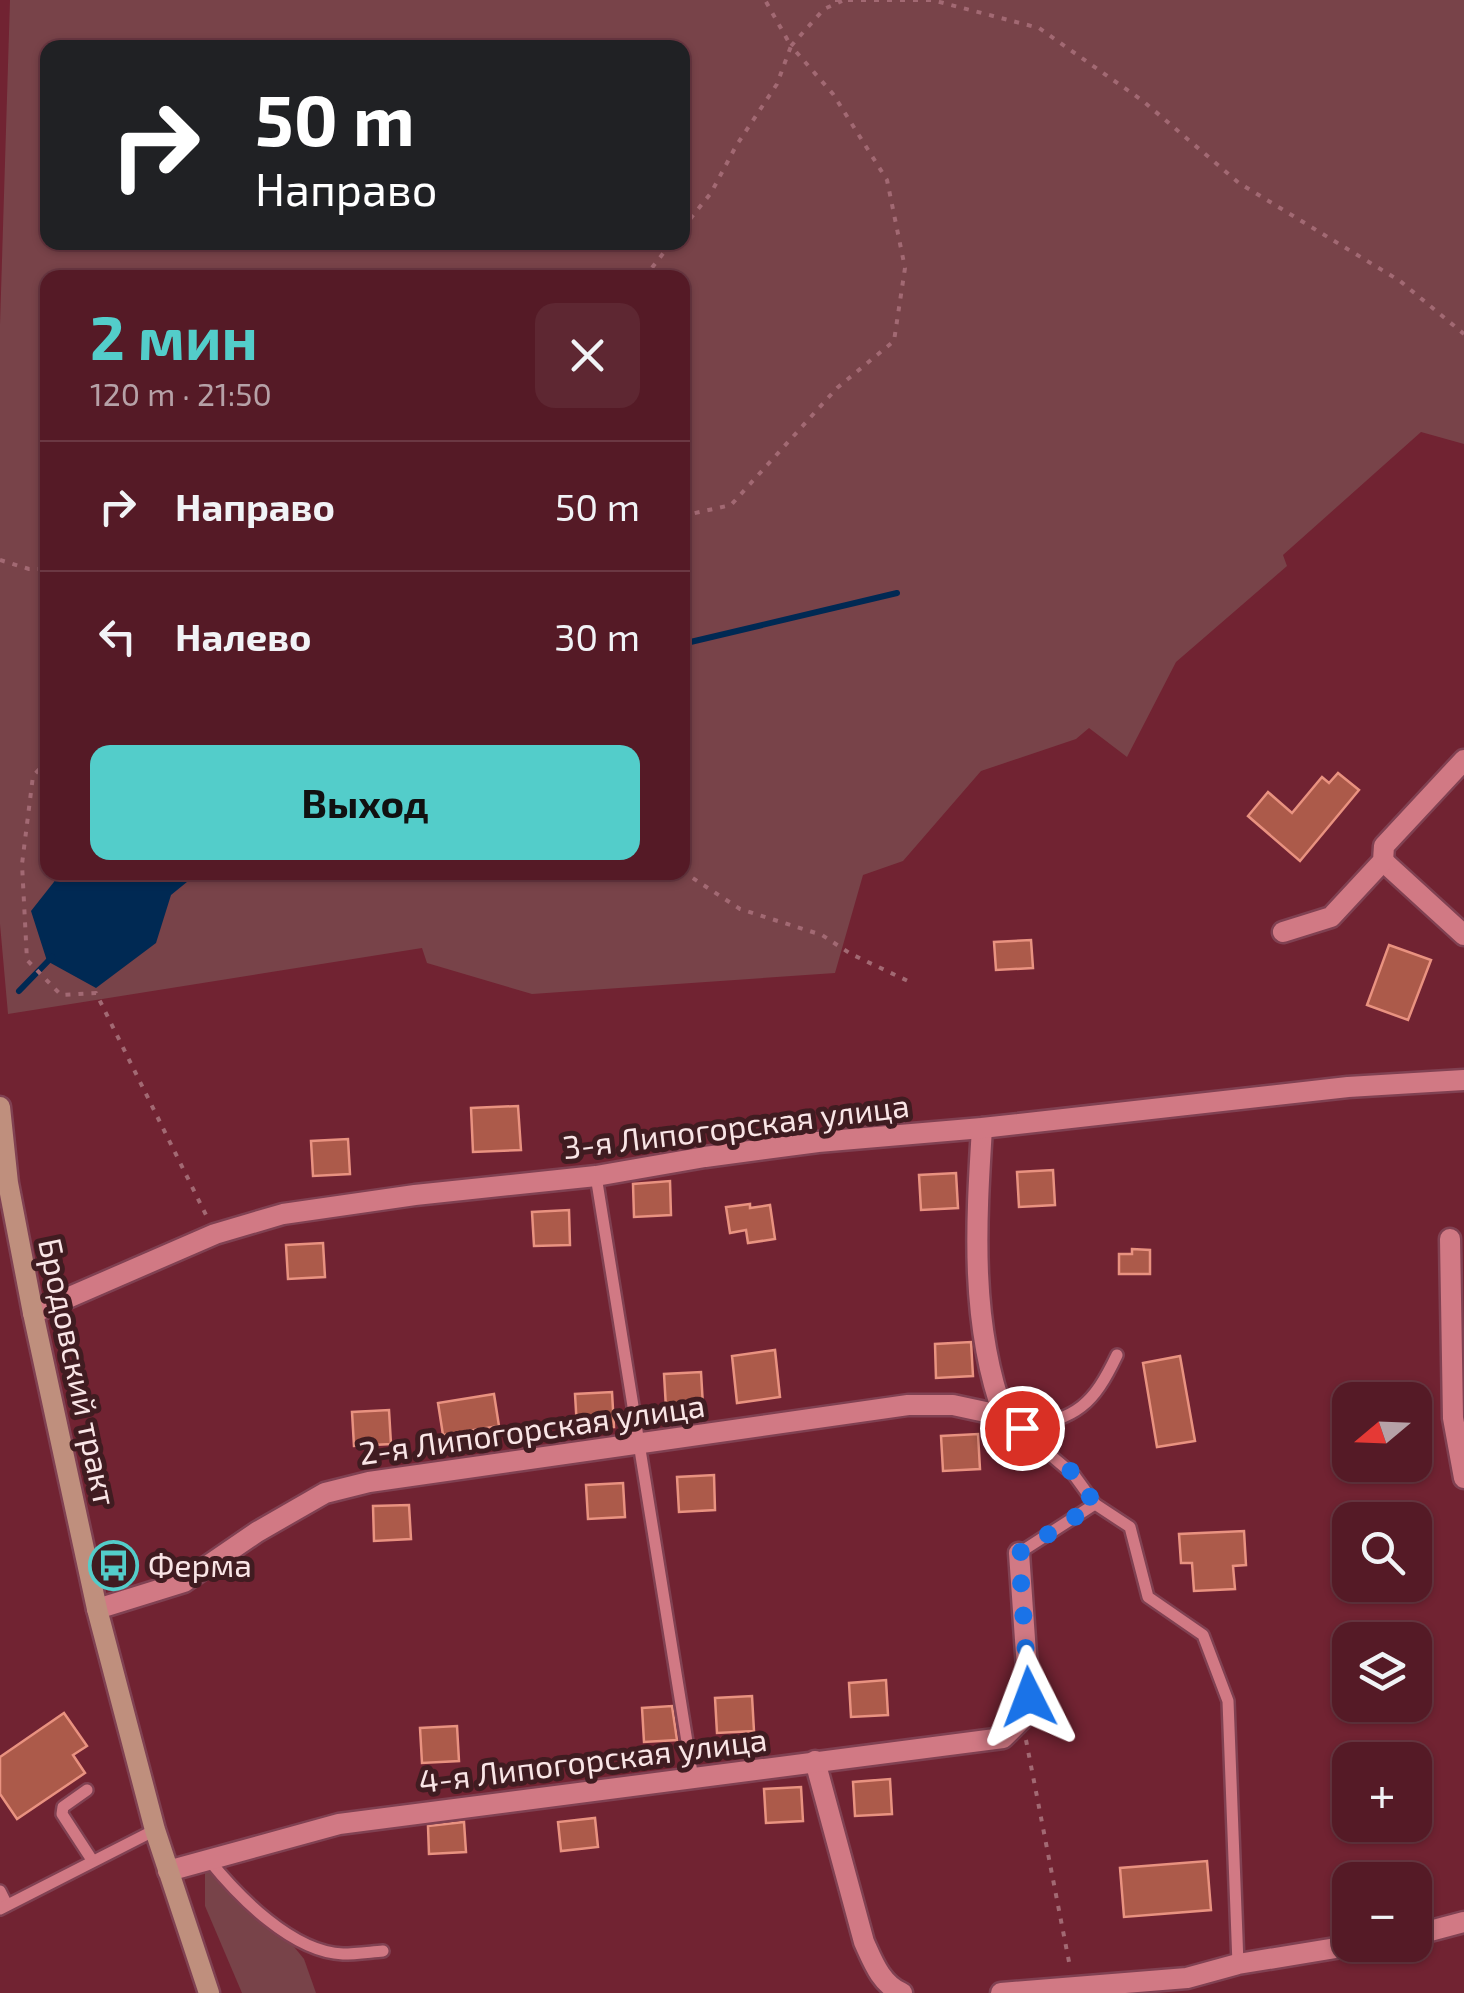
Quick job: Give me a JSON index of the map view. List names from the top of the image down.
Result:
{
  "streets": {
    "street": [
      "3-я Липогорская улица",
      "Бродовский тракт",
      "2-я Липогорская улица",
      "4-я Липогорская улица"
    ]
  },
  "crossings": [
    ["3-я Липогорская улица", "Бродовский тракт"],
    ["Бродовский тракт", "2-я Липогорская улица"],
    ["Бродовский тракт", "4-я Липогорская улица"]
  ],
  "places": {
    "bus stop": ["Ферма"]
  },
  "north": "left",
  "page": {
    "turn": ["50 m", "Направо"],
    "heading": ["2 мин", "120 m · 21:50"],
    "list": [
      {
        "name": "Направо",
        "value": "50 m"
      },
      {
        "name": "Налево",
        "value": "30 m"
      }
    ],
    "buttons": "Выход",
    "map_buttons": ["+", "−"]
  }
}
